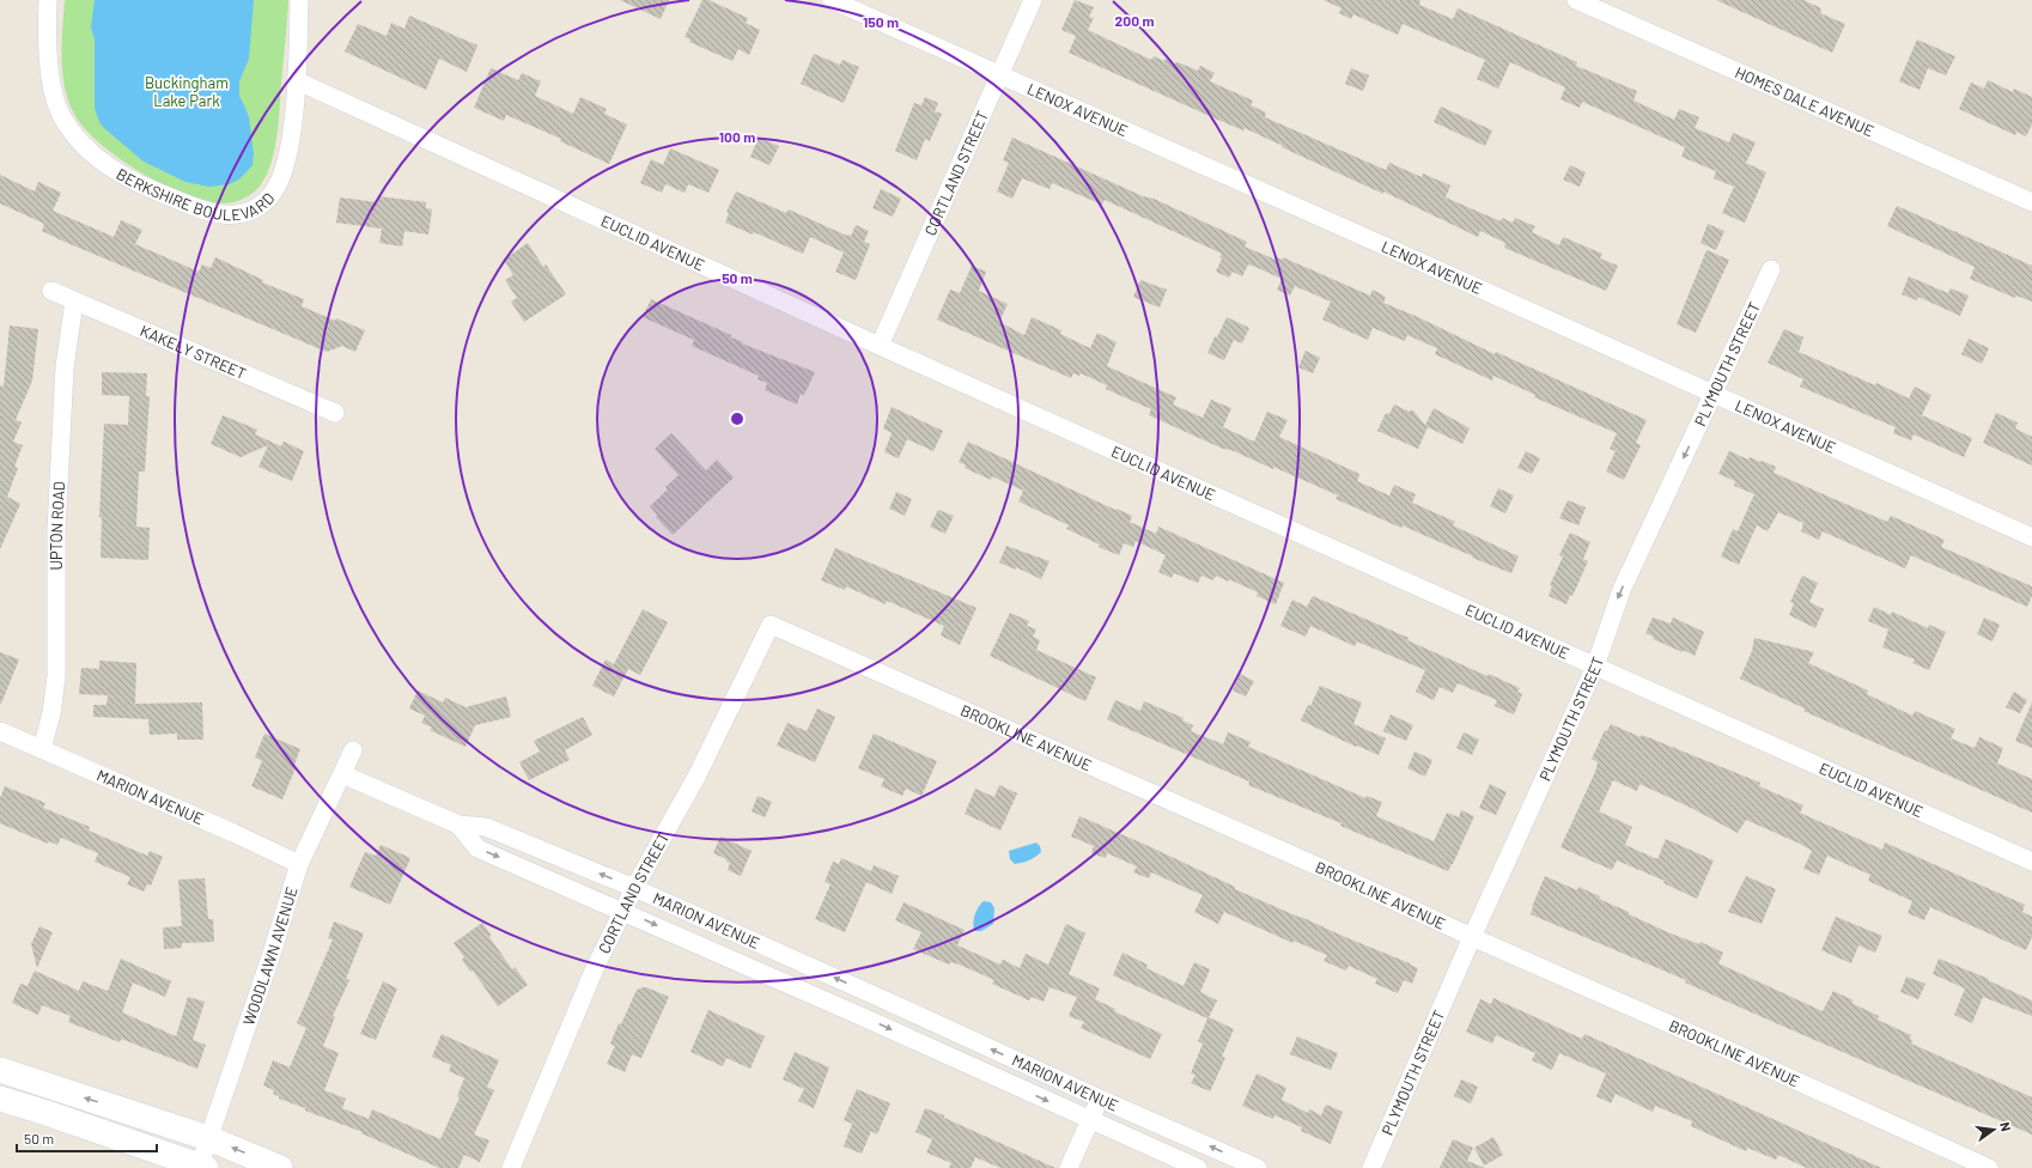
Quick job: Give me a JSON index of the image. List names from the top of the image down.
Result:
{
  "streets": {
    "street": [
      "HOMES DALE AVENUE",
      "LENOX AVENUE",
      "CORTLAND STREET",
      "BERKSHIRE BOULEVARD",
      "EUCLID AVENUE",
      "KAKELY STREET",
      "PLYMOUTH STREET",
      "UPTON ROAD",
      "BROOKLINE AVENUE",
      "MARION AVENUE",
      "WOODLAWN AVENUE"
    ]
  },
  "crossings": [
    ["LENOX AVENUE", "CORTLAND STREET"],
    ["LENOX AVENUE", "PLYMOUTH STREET"],
    ["CORTLAND STREET", "EUCLID AVENUE"],
    ["CORTLAND STREET", "BROOKLINE AVENUE"],
    ["CORTLAND STREET", "MARION AVENUE"],
    ["BERKSHIRE BOULEVARD", "EUCLID AVENUE"],
    ["EUCLID AVENUE", "PLYMOUTH STREET"],
    ["KAKELY STREET", "UPTON ROAD"],
    ["PLYMOUTH STREET", "BROOKLINE AVENUE"],
    ["UPTON ROAD", "MARION AVENUE"],
    ["MARION AVENUE", "WOODLAWN AVENUE"]
  ],
  "parks": ["Buckingham Lake Park"],
  "scale_bar": "50 m",
  "north": "right",
  "rings": [
    "200 m",
    "150 m",
    "100 m",
    "50 m"
  ]
}
